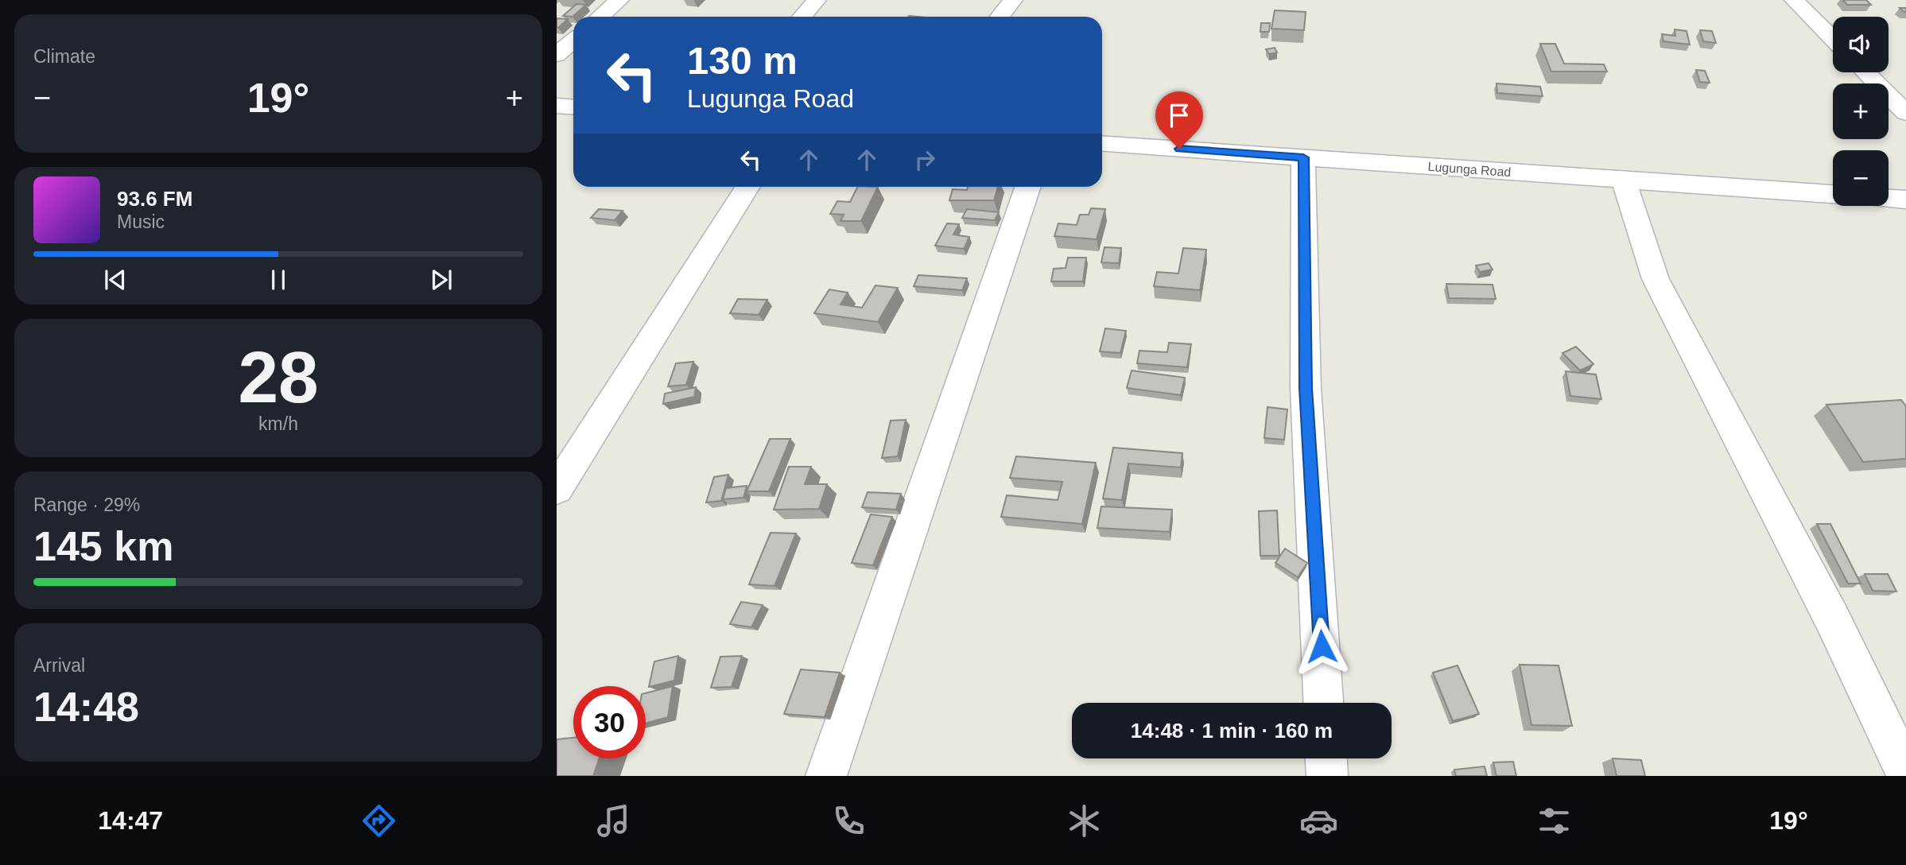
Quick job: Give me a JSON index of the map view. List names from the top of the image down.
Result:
{
  "streets": {
    "street": ["Lugunga Road"]
  },
  "page": {
    "tile": [
      "Climate",
      ["28", "km/h"],
      ["Range · 29%", "145 km"],
      ["Arrival", "14:48"]
    ],
    "map_buttons": ["+", "−"],
    "turn": ["130 m", "Lugunga Road"],
    "heat": ["−", "19°", "+"],
    "song": ["93.6 FM", "Music"],
    "limit": "30",
    "trip": "14:48 · 1 min · 160 m",
    "tabs": ["14:47", "19°"]
  }
}
